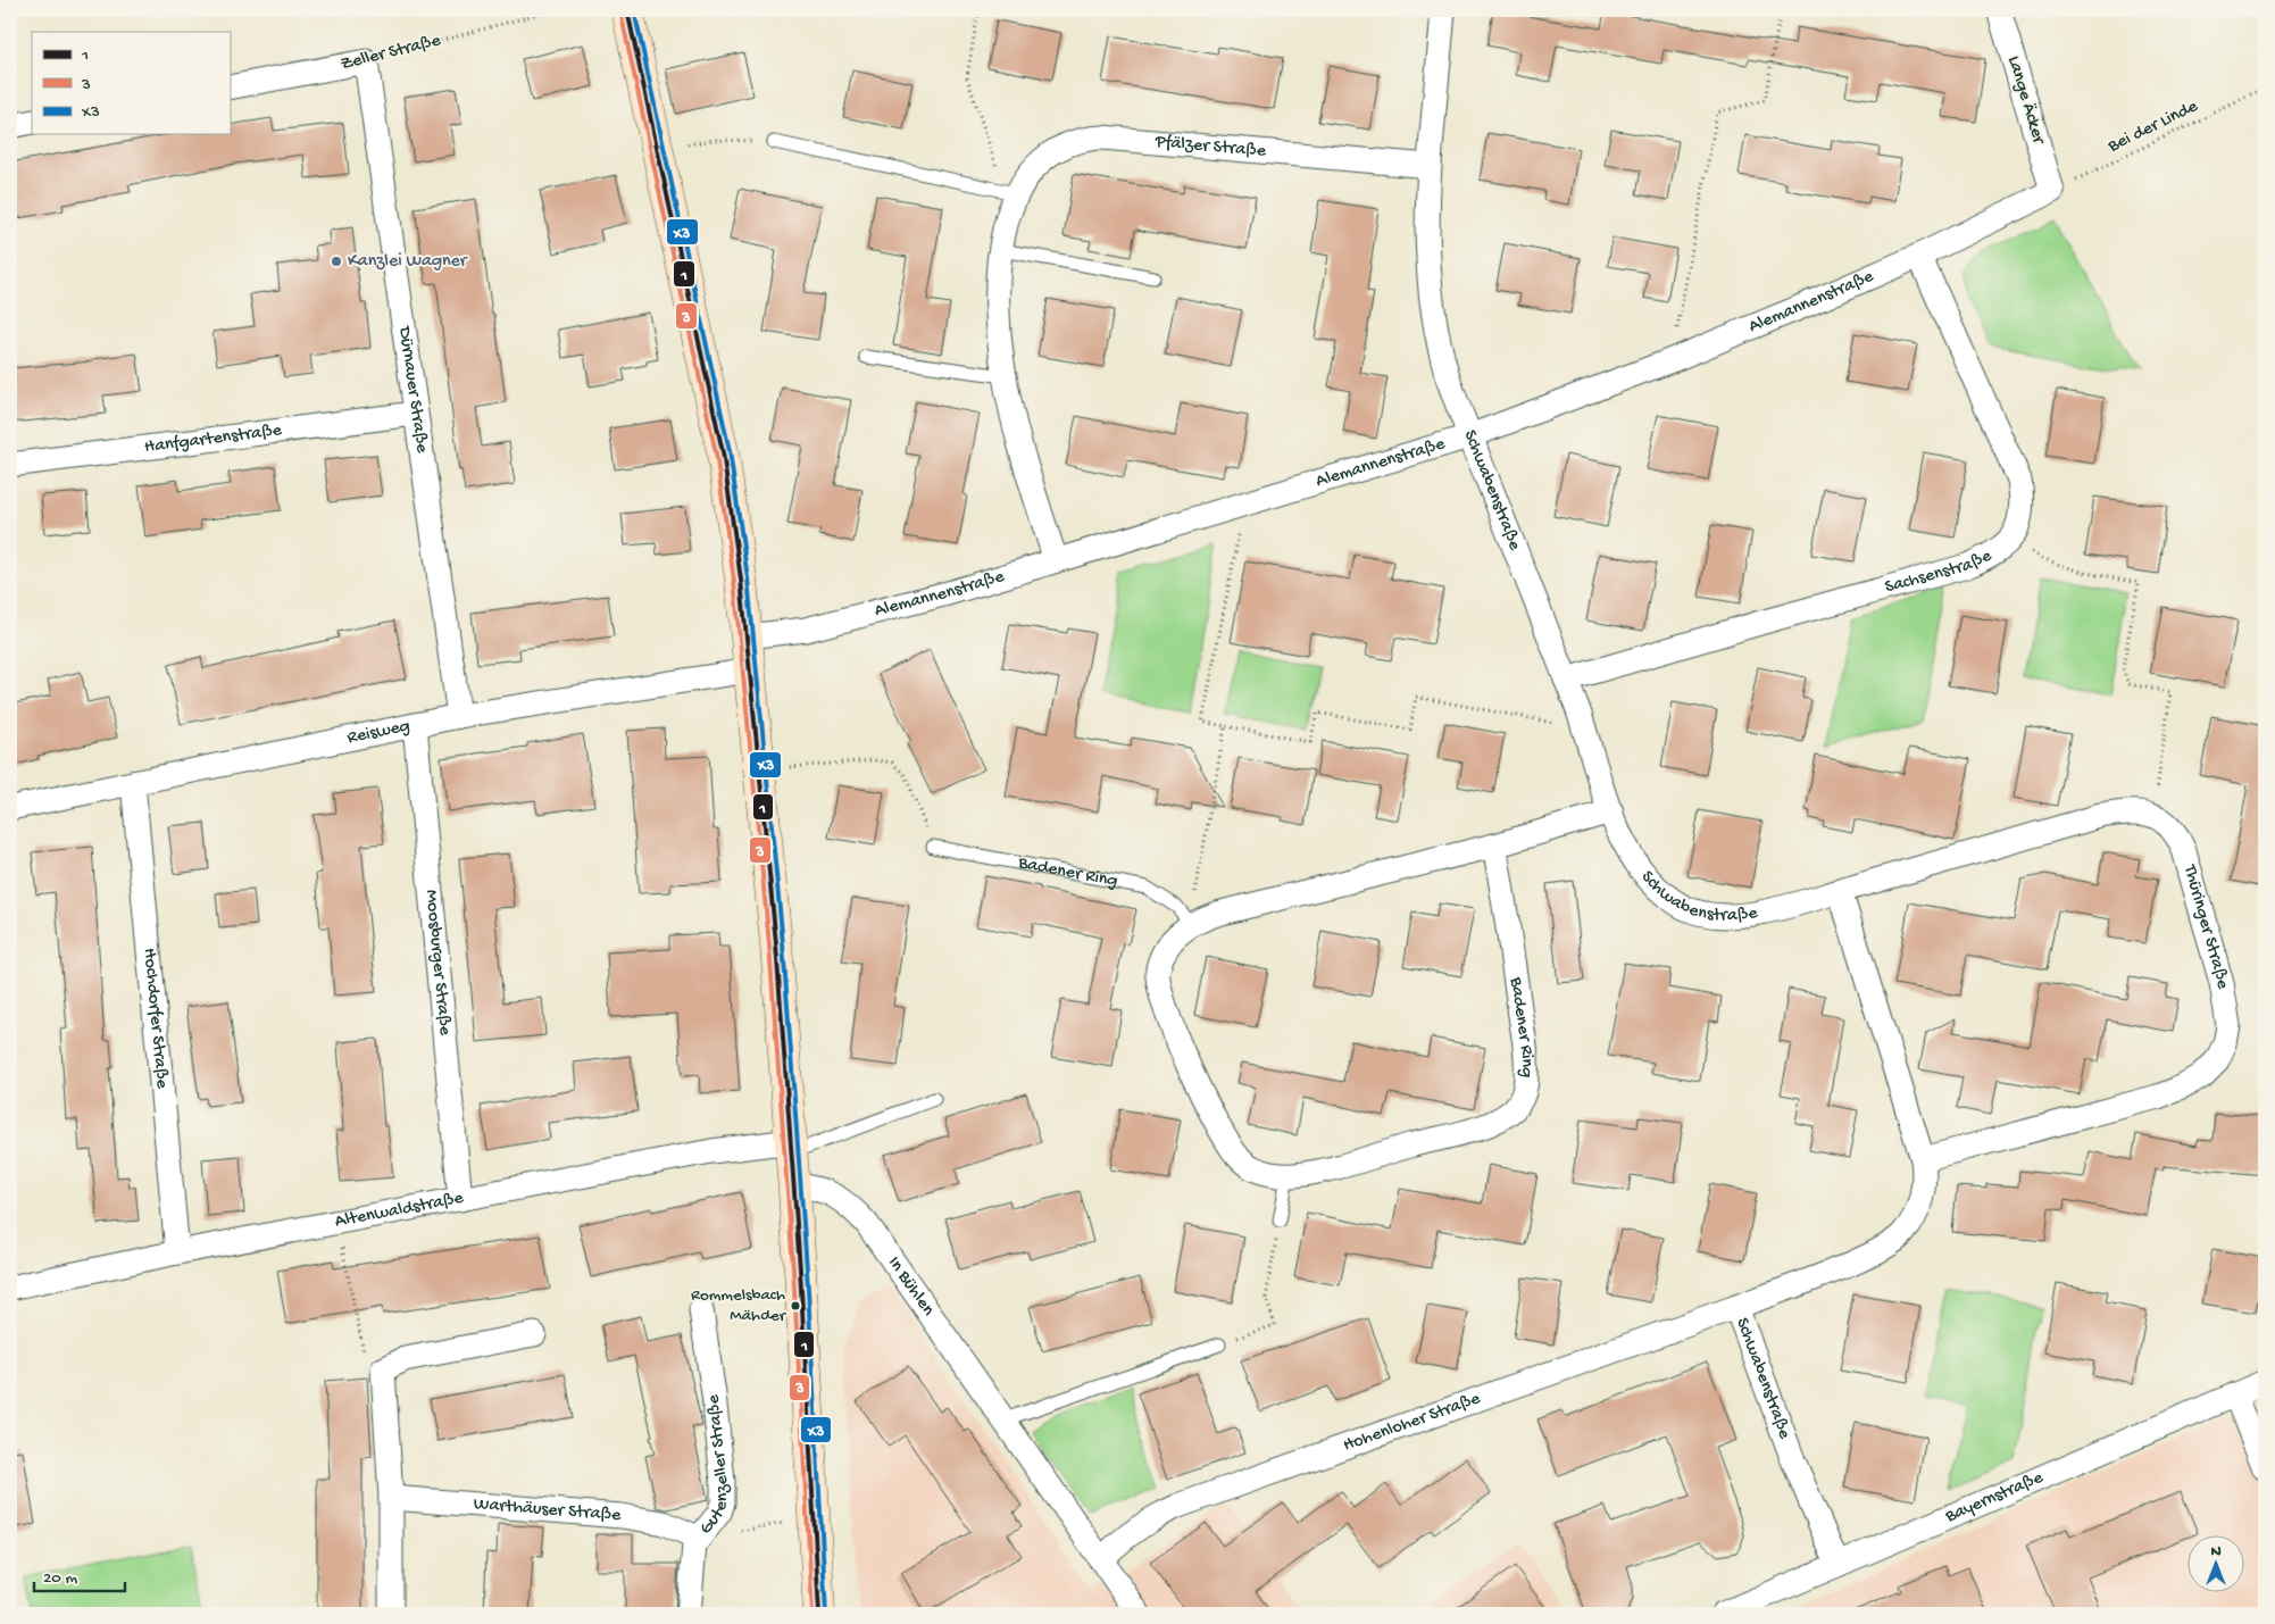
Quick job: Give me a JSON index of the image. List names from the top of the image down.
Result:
{
  "streets": {
    "street": [
      "Zeller Straße",
      "Lange Äcker",
      "Pfälzer Straße",
      "Alemannenstraße",
      "Dürnauer Straße",
      "Hanfgartenstraße",
      "Schwabenstraße",
      "Sachsenstraße",
      "Reisweg",
      "Badener Ring",
      "Thüringer Straße",
      "Moosburger Straße",
      "Hochdorfer Straße",
      "Altenwaldstraße",
      "In Bühlen",
      "Hohenloher Straße",
      "Gutenzeller Straße",
      "Bayernstraße",
      "Warthäuser Straße"
    ],
    "path": ["Bei der Linde"]
  },
  "crossings": [
    ["Zeller Straße", "Dürnauer Straße"],
    ["Lange Äcker", "Bei der Linde"],
    ["Lange Äcker", "Alemannenstraße"],
    ["Bei der Linde", "Alemannenstraße"],
    ["Pfälzer Straße", "Alemannenstraße"],
    ["Pfälzer Straße", "Schwabenstraße"],
    ["Alemannenstraße", "Schwabenstraße"],
    ["Alemannenstraße", "Sachsenstraße"],
    ["Dürnauer Straße", "Hanfgartenstraße"],
    ["Dürnauer Straße", "Reisweg"],
    ["Schwabenstraße", "Sachsenstraße"],
    ["Schwabenstraße", "Badener Ring"],
    ["Schwabenstraße", "Thüringer Straße"],
    ["Schwabenstraße", "Hohenloher Straße"],
    ["Schwabenstraße", "Bayernstraße"],
    ["Reisweg", "Moosburger Straße"],
    ["Reisweg", "Hochdorfer Straße"],
    ["Moosburger Straße", "Altenwaldstraße"],
    ["Hochdorfer Straße", "Altenwaldstraße"],
    ["In Bühlen", "Hohenloher Straße"],
    ["Gutenzeller Straße", "Warthäuser Straße"]
  ],
  "places": ["Kanzlei Wagner", "Rommelsbach Mähder"],
  "lines": ["transit line 1", "transit line X3", "transit line 3"],
  "legend": ["1", "3", "X3"],
  "scale_bar": "20 m",
  "north": "top"
}
